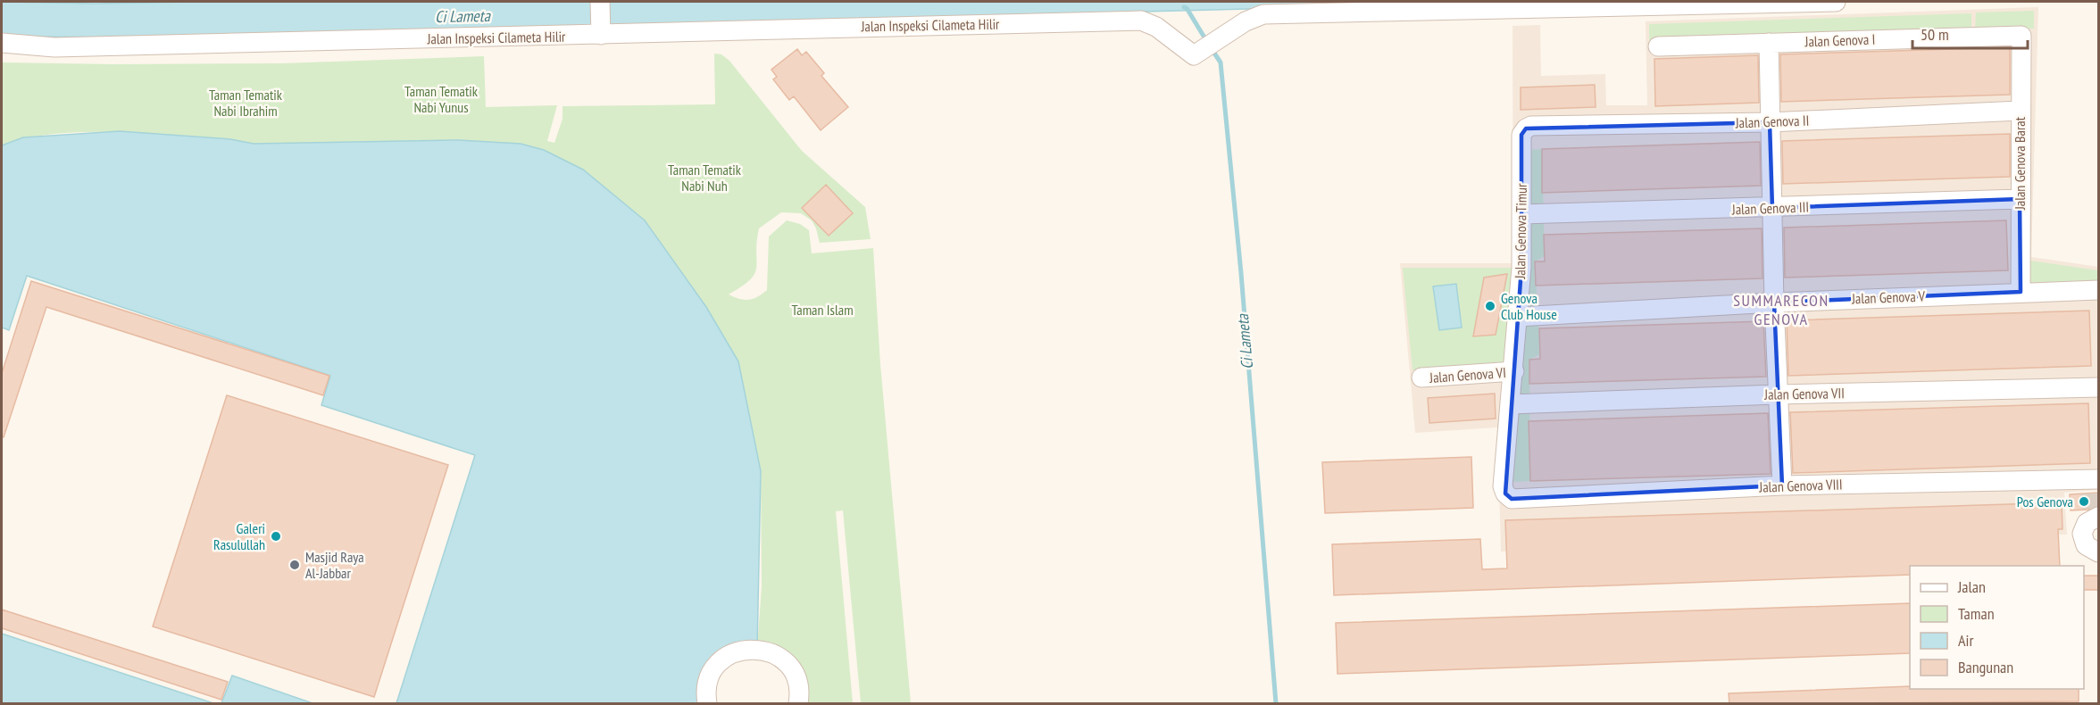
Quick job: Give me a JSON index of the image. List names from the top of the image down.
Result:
{
  "streets": {
    "street": [
      "Jalan Inspeksi Cilameta Hilir",
      "Jalan Genova I",
      "Jalan Genova II",
      "Jalan Genova Barat",
      "Jalan Genova III",
      "Jalan Genova Timur",
      "Jalan Genova V",
      "Jalan Genova VI",
      "Jalan Genova VII",
      "Jalan Genova VIII"
    ]
  },
  "crossings": [
    ["Jalan Genova I", "Jalan Genova Barat"],
    ["Jalan Genova II", "Jalan Genova Barat"],
    ["Jalan Genova II", "Jalan Genova Timur"],
    ["Jalan Genova Barat", "Jalan Genova III"],
    ["Jalan Genova Barat", "Jalan Genova V"],
    ["Jalan Genova III", "Jalan Genova Timur"],
    ["Jalan Genova Timur", "Jalan Genova V"],
    ["Jalan Genova Timur", "Jalan Genova VI"],
    ["Jalan Genova Timur", "Jalan Genova VII"],
    ["Jalan Genova Timur", "Jalan Genova VIII"]
  ],
  "districts": ["SUMMARECON GENOVA"],
  "water": ["Ci Lameta"],
  "parks": [
    "Taman Tematik Nabi Yunus",
    "Taman Tematik Nabi Ibrahim",
    "Taman Tematik Nabi Nuh",
    "Taman Islam"
  ],
  "places": [
    "Genova Club House",
    "Pos Genova",
    "Galeri Rasulullah",
    "Masjid Raya Al-Jabbar"
  ],
  "legend": [
    "Jalan",
    "Taman",
    "Air",
    "Bangunan"
  ],
  "scale_bar": "50 m"
}
